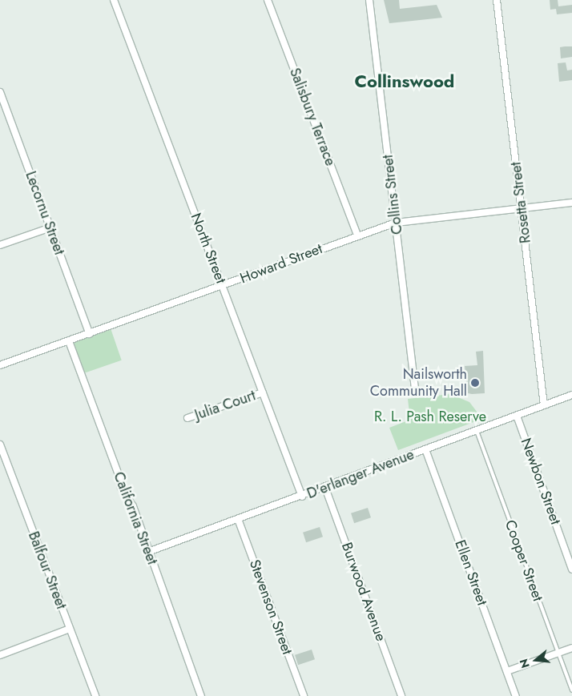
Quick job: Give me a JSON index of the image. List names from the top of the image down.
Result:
{
  "streets": {
    "street": [
      "Salisbury Terrace",
      "Collins Street",
      "Rosetta Street",
      "Lecornu Street",
      "North Street",
      "Howard Street",
      "Julia Court",
      "D'erlanger Avenue",
      "Newbon Street",
      "California Street",
      "Balfour Street",
      "Ellen Street",
      "Burwood Avenue",
      "Stevenson Street"
    ],
    "lane": ["Cooper Street"]
  },
  "crossings": [
    ["Salisbury Terrace", "Howard Street"],
    ["Collins Street", "Howard Street"],
    ["Rosetta Street", "Howard Street"],
    ["Rosetta Street", "D'erlanger Avenue"],
    ["Lecornu Street", "Howard Street"],
    ["North Street", "Howard Street"],
    ["North Street", "Julia Court"],
    ["North Street", "D'erlanger Avenue"],
    ["Howard Street", "California Street"],
    ["D'erlanger Avenue", "Newbon Street"],
    ["D'erlanger Avenue", "California Street"],
    ["D'erlanger Avenue", "Cooper Street"],
    ["D'erlanger Avenue", "Ellen Street"],
    ["D'erlanger Avenue", "Burwood Avenue"],
    ["D'erlanger Avenue", "Stevenson Street"]
  ],
  "districts": ["Collinswood"],
  "parks": ["R. L. Pash Reserve"],
  "places": ["Nailsworth Community Hall"],
  "north": "left"
}
